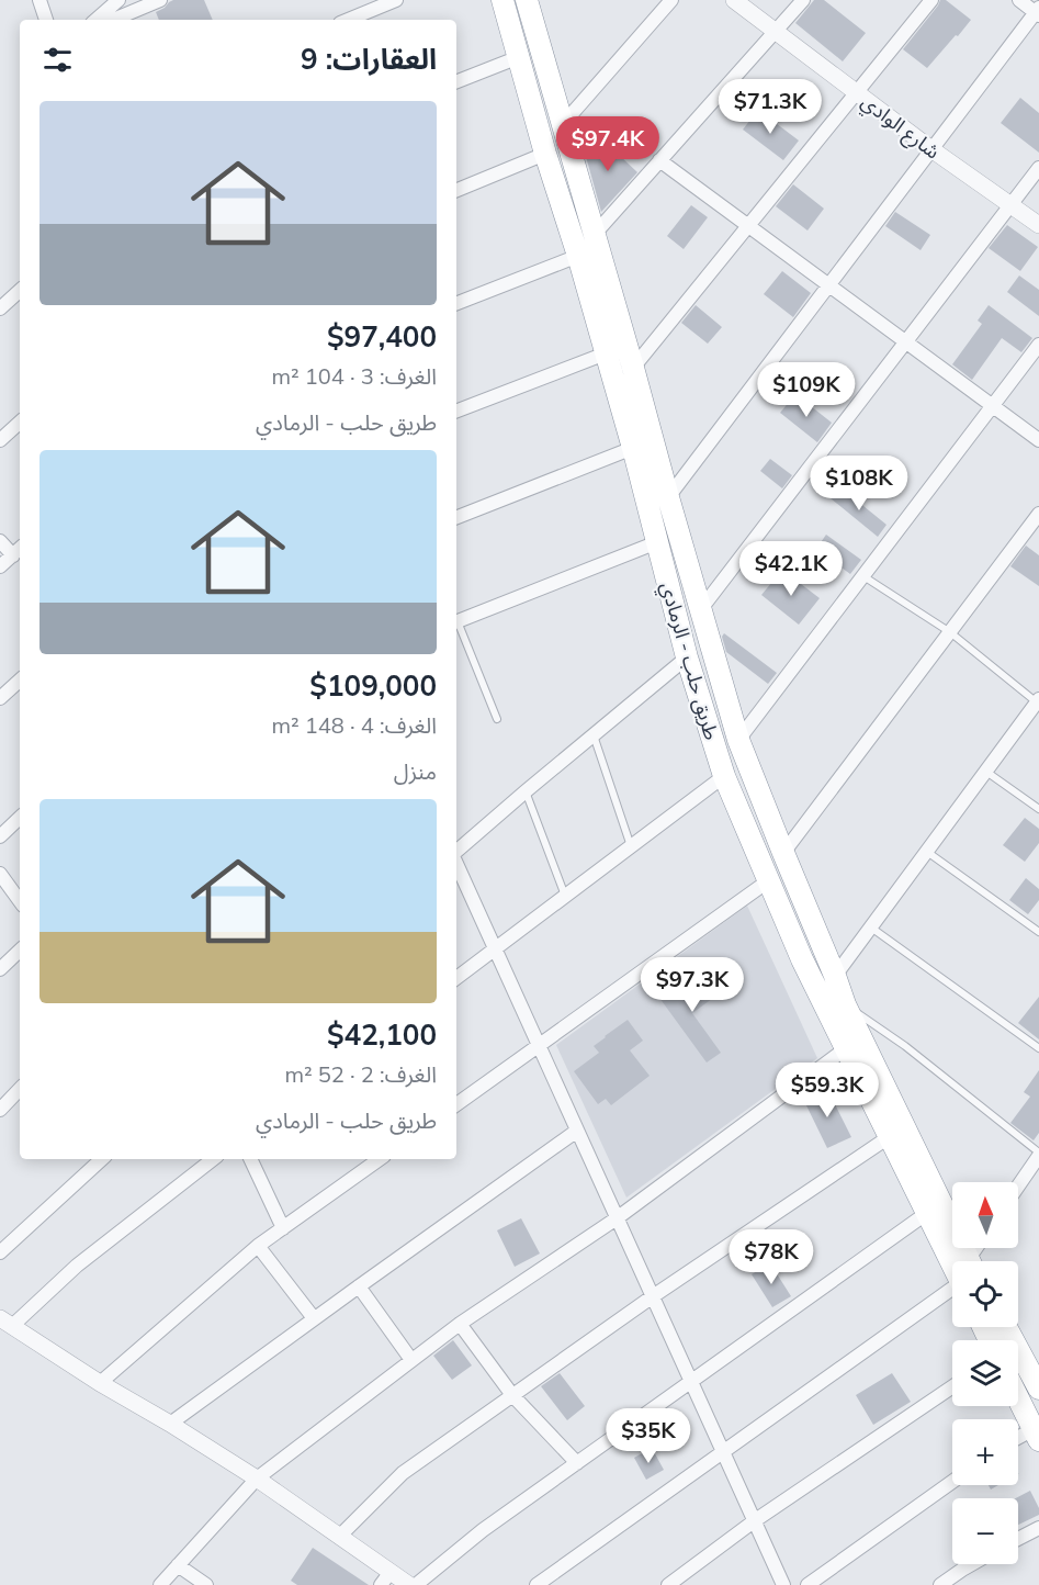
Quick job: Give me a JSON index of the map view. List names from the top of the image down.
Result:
{
  "streets": {
    "highway": ["طريق حلب - الرمادي"],
    "street": ["شارع الوادي"]
  },
  "north": "top",
  "page": {
    "heading": "العقارات: 9",
    "price": [
      "$71.3K",
      "$97.4K",
      "$109K",
      "$108K",
      "$42.1K",
      "$97.3K",
      "$59.3K",
      "$78K",
      "$35K"
    ],
    "list": [
      {
        "name": "$97,400",
        "note": "الغرف: 3 · 104 m² · طريق حلب - الرمادي"
      },
      {
        "name": "$109,000",
        "note": "الغرف: 4 · 148 m² · منزل"
      },
      {
        "name": "$42,100",
        "note": "الغرف: 2 · 52 m² · طريق حلب - الرمادي"
      }
    ],
    "map_buttons": ["+", "−"]
  }
}
